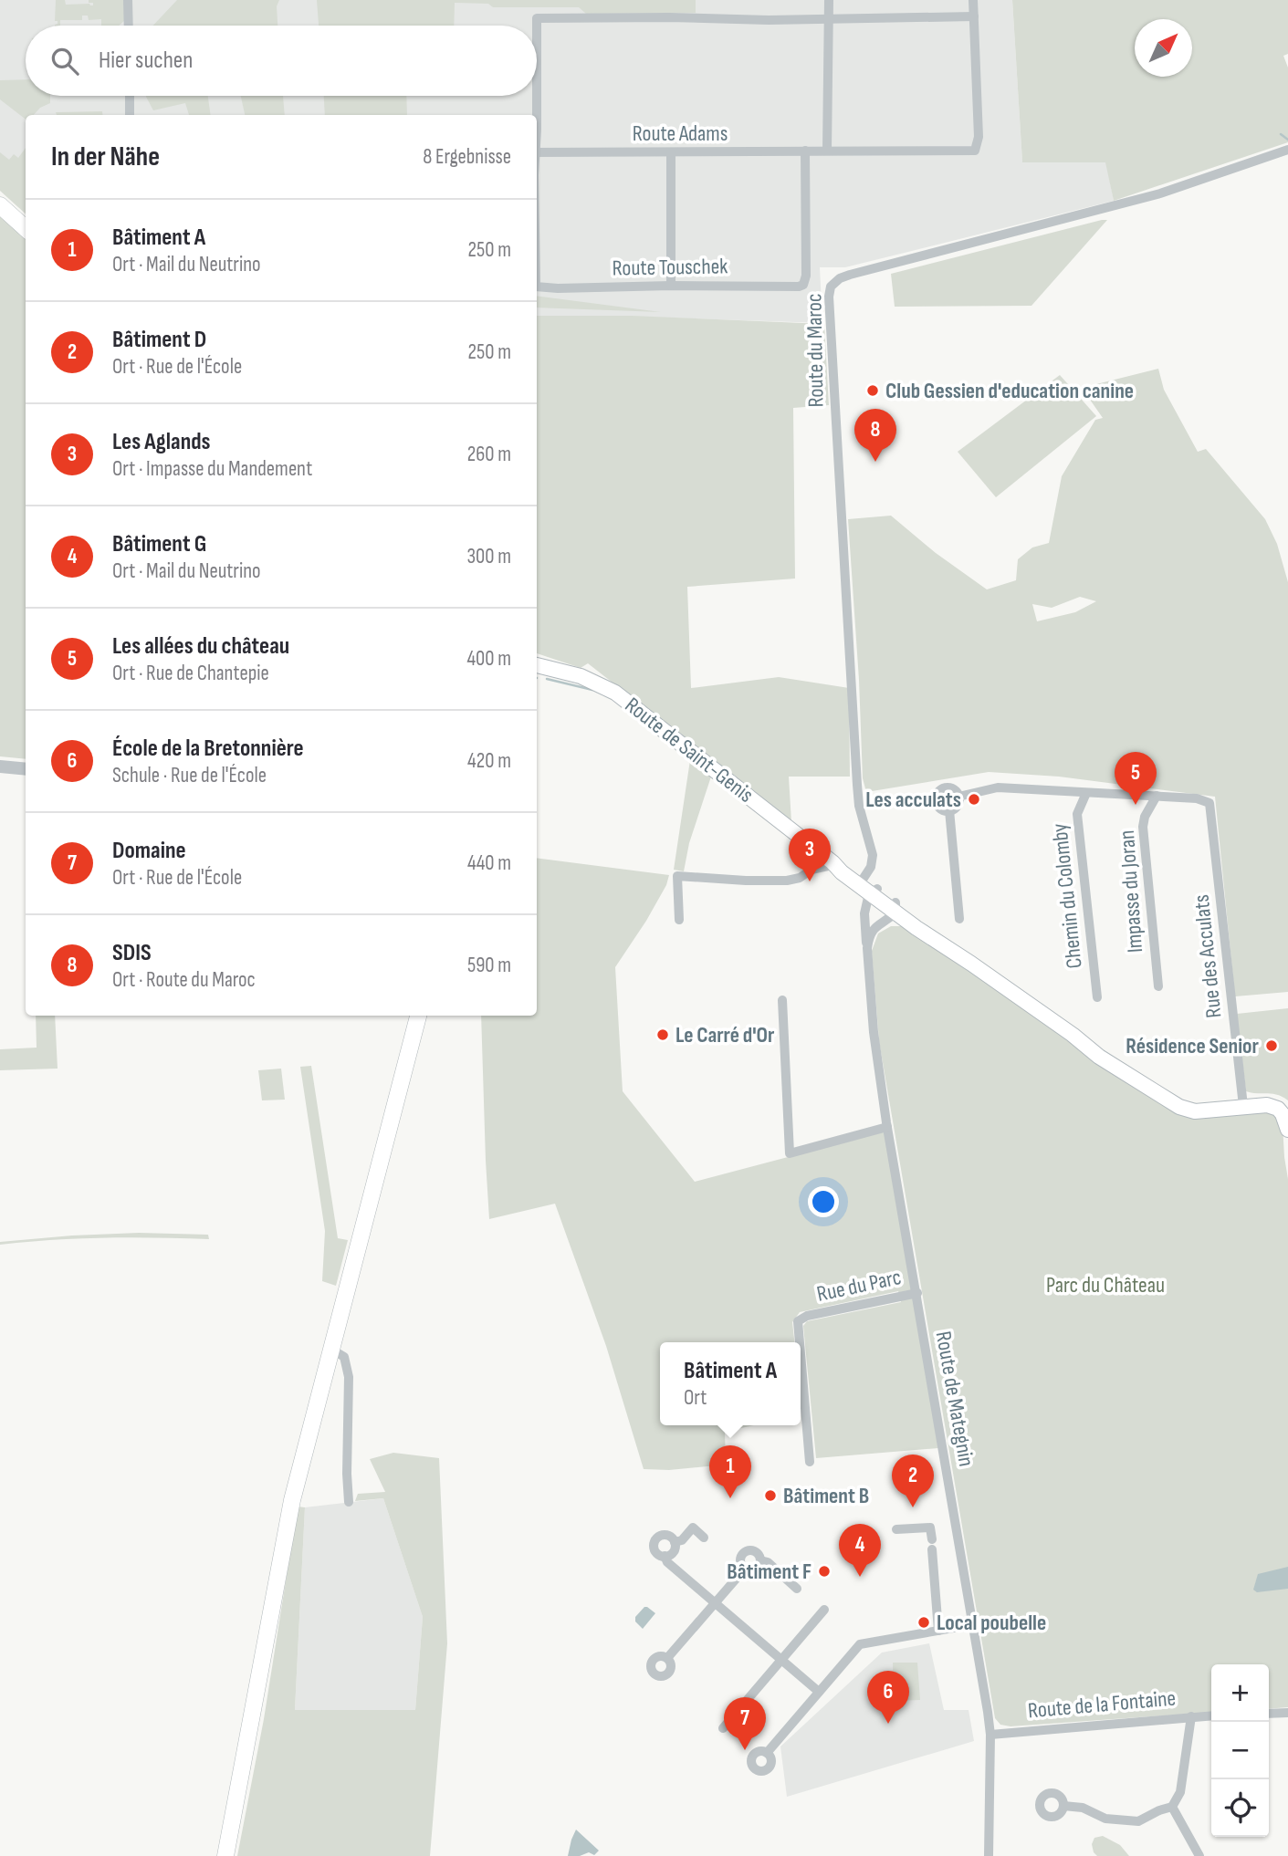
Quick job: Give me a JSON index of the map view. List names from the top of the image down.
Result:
{
  "streets": {
    "main road": ["Route de Saint-Genis"],
    "street": [
      "Route Adams",
      "Route Touschek",
      "Route du Maroc",
      "Impasse du Joran",
      "Chemin du Colomby",
      "Rue des Acculats",
      "Rue du Parc",
      "Route de Mategnin",
      "Route de la Fontaine"
    ]
  },
  "crossings": [
    ["Route Adams", "Route Touschek"],
    ["Route du Maroc", "Route de Saint-Genis"],
    ["Route du Maroc", "Route de Mategnin"],
    ["Route de Saint-Genis", "Rue des Acculats"],
    ["Route de Saint-Genis", "Route de Mategnin"],
    ["Impasse du Joran", "Rue des Acculats"],
    ["Rue du Parc", "Route de Mategnin"],
    ["Route de Mategnin", "Route de la Fontaine"]
  ],
  "parks": ["Parc du Château"],
  "places": [
    "Club Gessien d'education canine",
    "Les acculats",
    "Le Carré d'Or",
    "Résidence Senior",
    "Bâtiment B",
    "Bâtiment F",
    "Local poubelle"
  ],
  "north": "top right",
  "page": {
    "search": "Hier suchen",
    "heading": ["In der Nähe", "8 Ergebnisse"],
    "list": [
      {
        "mark": "1",
        "name": "Bâtiment A",
        "note": "Ort · Mail du Neutrino",
        "value": "250 m"
      },
      {
        "mark": "2",
        "name": "Bâtiment D",
        "note": "Ort · Rue de l'École",
        "value": "250 m"
      },
      {
        "mark": "3",
        "name": "Les Aglands",
        "note": "Ort · Impasse du Mandement",
        "value": "260 m"
      },
      {
        "mark": "4",
        "name": "Bâtiment G",
        "note": "Ort · Mail du Neutrino",
        "value": "300 m"
      },
      {
        "mark": "5",
        "name": "Les allées du château",
        "note": "Ort · Rue de Chantepie",
        "value": "400 m"
      },
      {
        "mark": "6",
        "name": "École de la Bretonnière",
        "note": "Schule · Rue de l'École",
        "value": "420 m"
      },
      {
        "mark": "7",
        "name": "Domaine",
        "note": "Ort · Rue de l'École",
        "value": "440 m"
      },
      {
        "mark": "8",
        "name": "SDIS",
        "note": "Ort · Route du Maroc",
        "value": "590 m"
      }
    ],
    "pins": [
      "8",
      "5",
      "3",
      "1",
      "2",
      "4",
      "6",
      "7"
    ],
    "popup": ["Bâtiment A", "Ort"],
    "map_buttons": ["+", "−"]
  }
}
